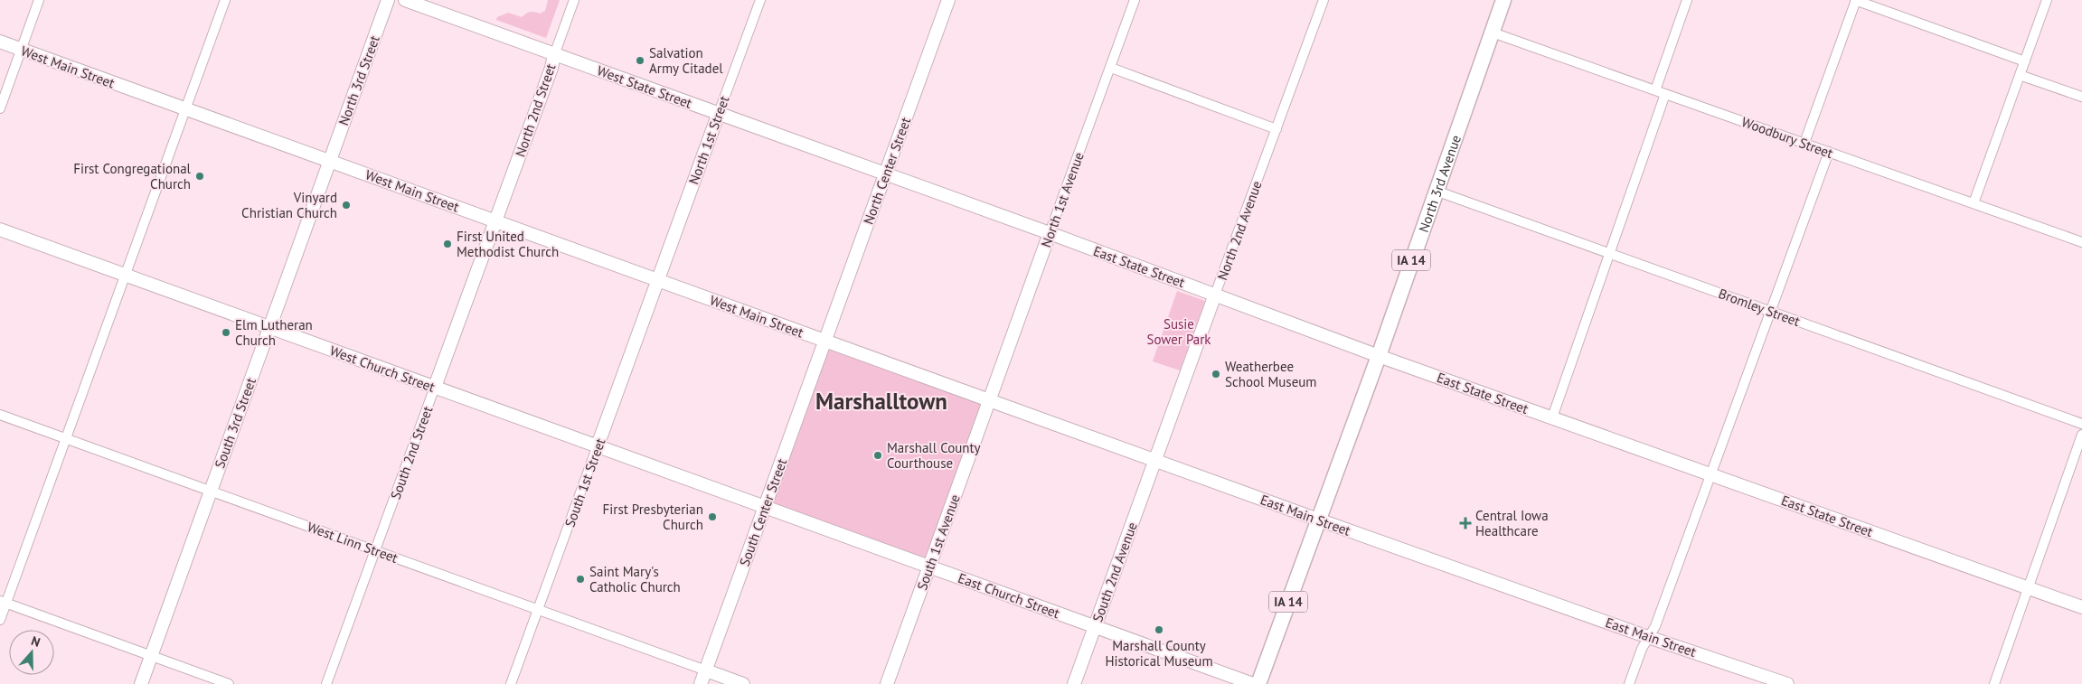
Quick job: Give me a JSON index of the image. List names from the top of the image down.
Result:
{
  "streets": {
    "main road": ["North 3rd Avenue", "IA 14"],
    "street": [
      "West Main Street",
      "North 3rd Street",
      "West State Street",
      "North 2nd Street",
      "Woodbury Street",
      "North 1st Street",
      "North Center Street",
      "North 1st Avenue",
      "North 2nd Avenue",
      "East State Street",
      "Bromley Street",
      "West Church Street",
      "South 3rd Street",
      "South 2nd Street",
      "South 1st Street",
      "South Center Street",
      "East Main Street",
      "West Linn Street",
      "South 1st Avenue",
      "South 2nd Avenue",
      "East Church Street"
    ]
  },
  "crossings": [
    ["West Main Street", "North 3rd Street"],
    ["West Main Street", "North 2nd Street"],
    ["West Main Street", "North 1st Street"],
    ["West Main Street", "North Center Street"],
    ["West Main Street", "South 3rd Street"],
    ["West Main Street", "South 2nd Street"],
    ["West Main Street", "South 1st Street"],
    ["West Main Street", "South Center Street"],
    ["West Main Street", "East Main Street"],
    ["North 3rd Street", "South 3rd Street"],
    ["West State Street", "North 2nd Street"],
    ["West State Street", "North 1st Street"],
    ["West State Street", "North Center Street"],
    ["West State Street", "East State Street"],
    ["North 2nd Street", "South 2nd Street"],
    ["Woodbury Street", "North 3rd Avenue"],
    ["North 1st Street", "South 1st Street"],
    ["North Center Street", "East State Street"],
    ["North Center Street", "South Center Street"],
    ["North Center Street", "East Main Street"],
    ["North 3rd Avenue", "IA 14"],
    ["North 3rd Avenue", "East State Street"],
    ["North 3rd Avenue", "Bromley Street"],
    ["North 3rd Avenue", "East Main Street"],
    ["North 1st Avenue", "East State Street"],
    ["North 1st Avenue", "East Main Street"],
    ["North 1st Avenue", "South 1st Avenue"],
    ["North 2nd Avenue", "East State Street"],
    ["North 2nd Avenue", "East Main Street"],
    ["North 2nd Avenue", "South 2nd Avenue"],
    ["IA 14", "East Main Street"],
    ["West Church Street", "South 3rd Street"],
    ["West Church Street", "South 2nd Street"],
    ["West Church Street", "South 1st Street"],
    ["West Church Street", "South Center Street"],
    ["West Church Street", "East Church Street"],
    ["South 3rd Street", "West Linn Street"],
    ["South 2nd Street", "West Linn Street"],
    ["South 1st Street", "West Linn Street"],
    ["South Center Street", "East Main Street"],
    ["South Center Street", "West Linn Street"],
    ["South Center Street", "East Church Street"],
    ["East Main Street", "South 1st Avenue"],
    ["East Main Street", "South 2nd Avenue"],
    ["South 1st Avenue", "East Church Street"],
    ["South 2nd Avenue", "East Church Street"]
  ],
  "districts": ["Marshalltown"],
  "parks": ["Susie Sower Park"],
  "places": {
    "other": [
      "Salvation Army Citadel",
      "First Congregational Church",
      "Vinyard Christian Church",
      "First United Methodist Church",
      "Elm Lutheran Church",
      "Weatherbee School Museum",
      "Marshall County Courthouse",
      "First Presbyterian Church",
      "Saint Mary's Catholic Church",
      "Marshall County Historical Museum"
    ],
    "health": ["Central Iowa Healthcare"]
  },
  "north": "top"
}
